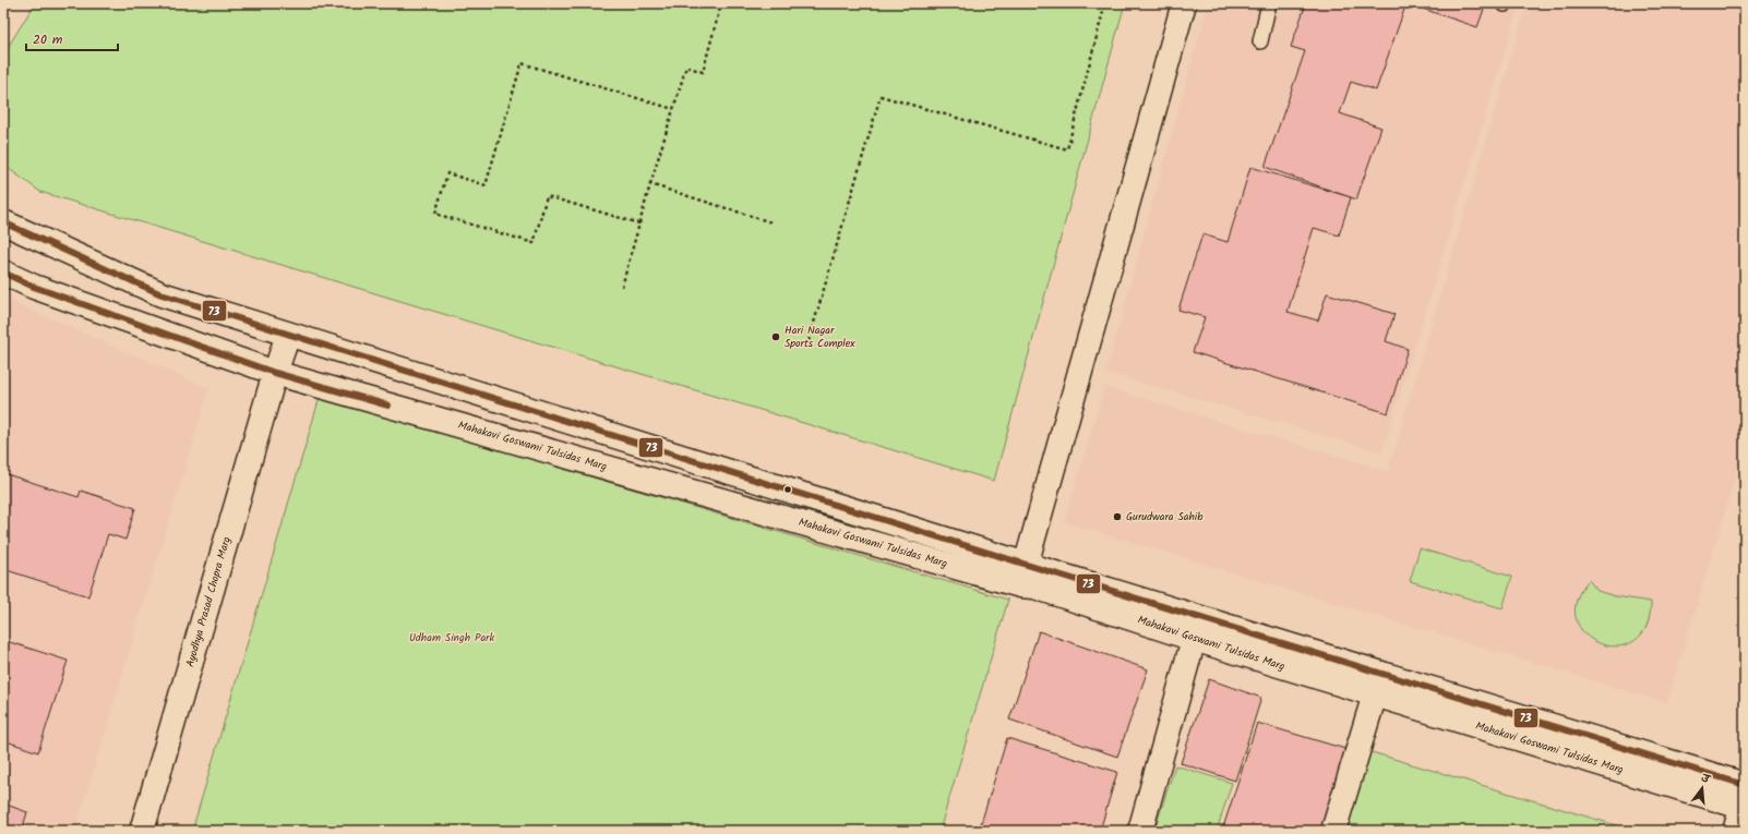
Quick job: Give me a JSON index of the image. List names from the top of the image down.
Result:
{
  "streets": {
    "street": ["Mahakavi Goswami Tulsidas Marg", "Ayodhya Prasad Chopra Marg"]
  },
  "crossings": [
    ["Mahakavi Goswami Tulsidas Marg", "Ayodhya Prasad Chopra Marg"]
  ],
  "parks": ["Udham Singh Park"],
  "places": ["Hari Nagar Sports Complex", "Gurudwara Sahib"],
  "lines": ["transit line 73"],
  "scale_bar": "20 m",
  "north": "top"
}
